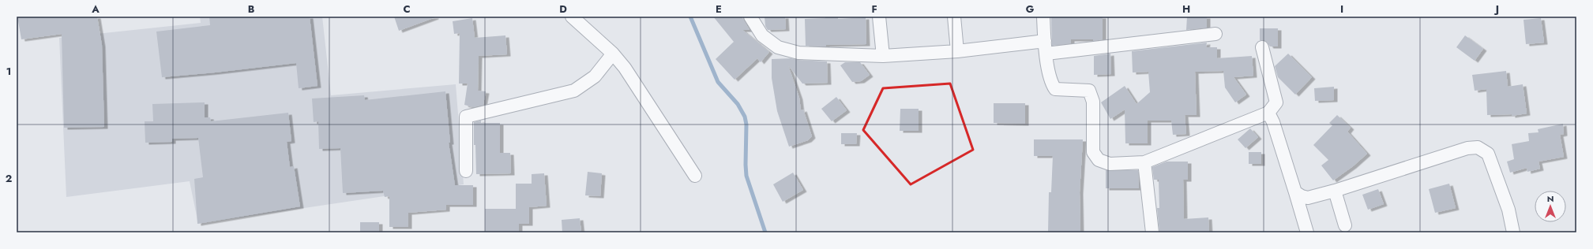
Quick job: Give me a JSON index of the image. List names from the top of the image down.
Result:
{
  "north": "top",
  "grid": {
    "columns": [
      "A",
      "B",
      "C",
      "D",
      "E",
      "F",
      "G",
      "H",
      "I",
      "J"
    ],
    "rows": ["1", "2"]
  }
}
